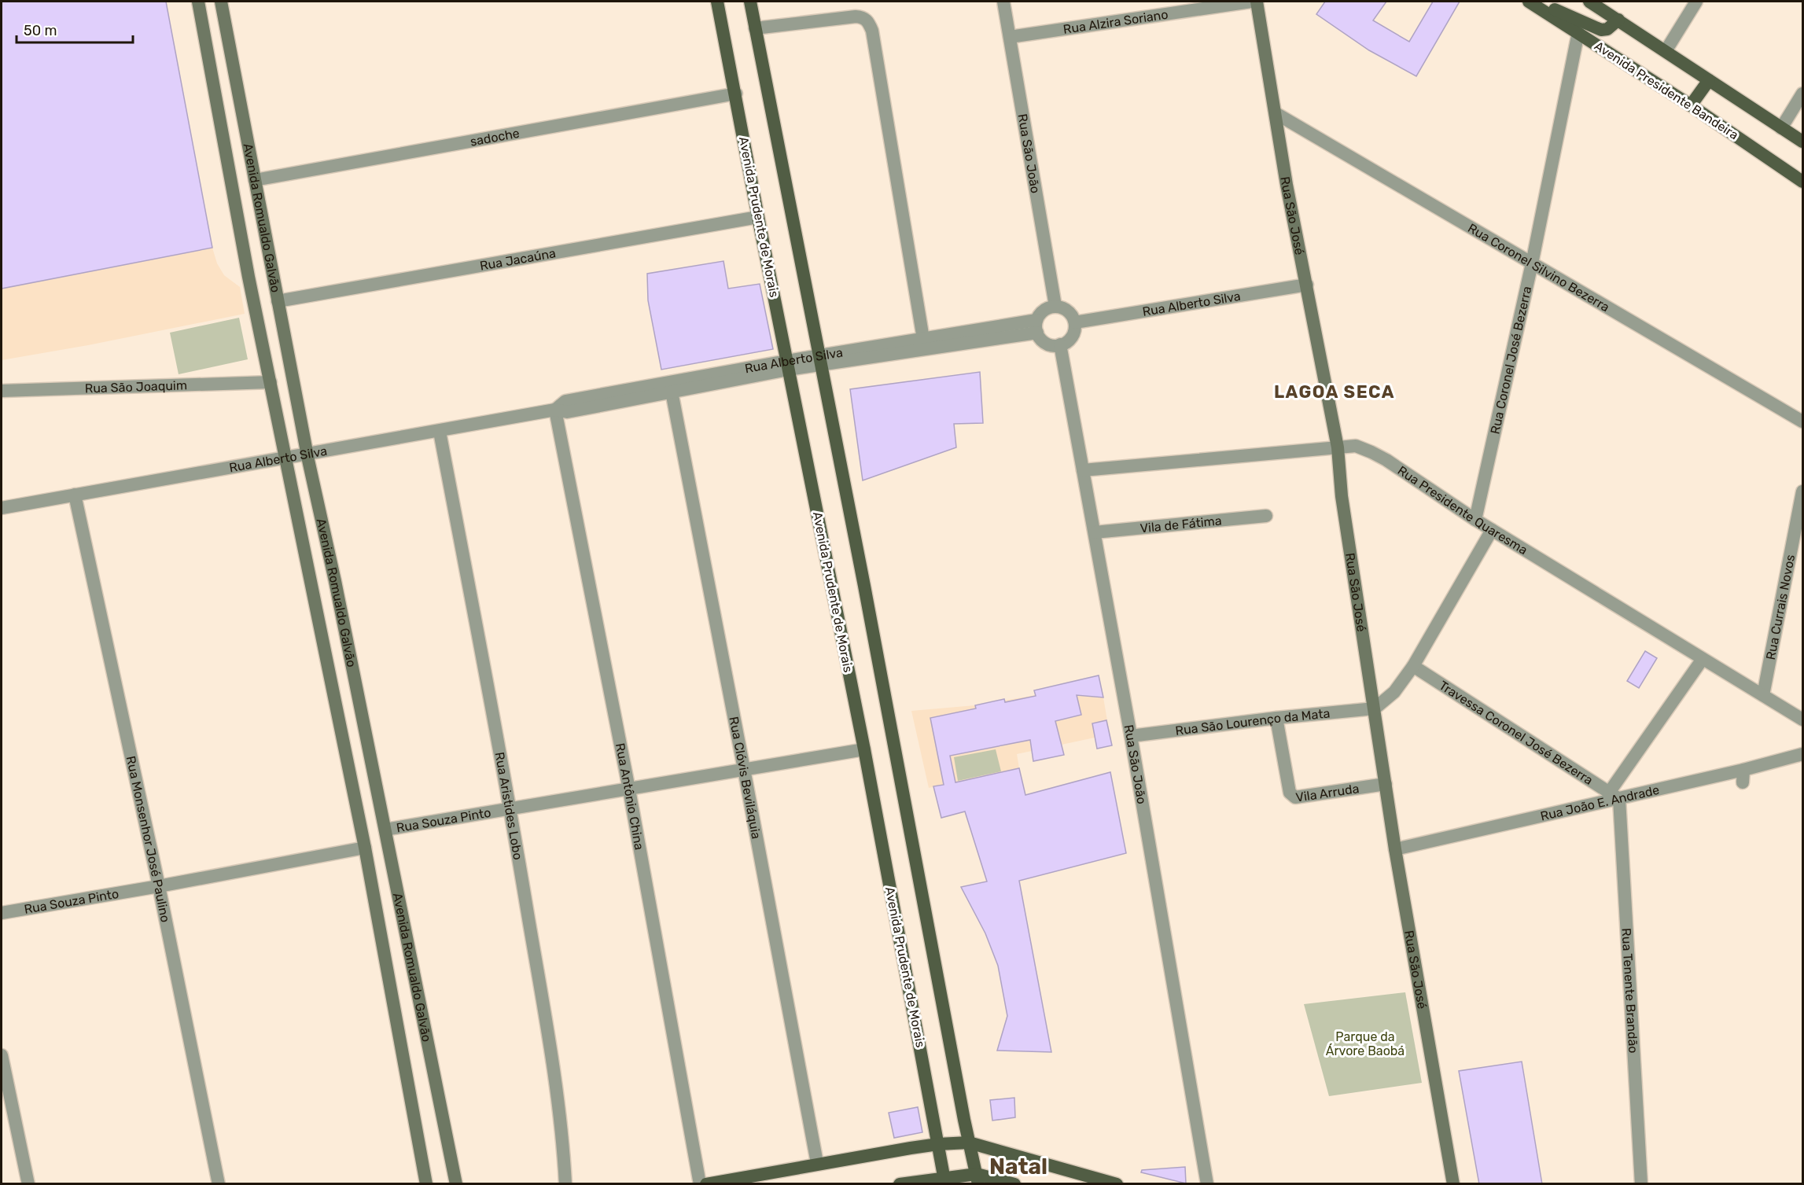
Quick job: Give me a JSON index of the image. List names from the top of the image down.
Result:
{
  "streets": {
    "main road": [
      "Avenida Presidente Bandeira",
      "Rua São José",
      "Avenida Prudente de Morais",
      "Avenida Romualdo Galvão"
    ],
    "street": [
      "Rua Alzira Soriano",
      "sadoche",
      "Rua São João",
      "Rua Jacaúna",
      "Rua Coronel Silvino Bezerra",
      "Rua Alberto Silva",
      "Rua Coronel José Bezerra",
      "Rua São Joaquim",
      "Rua Presidente Quaresma",
      "Vila de Fátima",
      "Rua Currais Novos",
      "Rua São Lourenço da Mata",
      "Travessa Coronel José Bezerra",
      "Rua Clóvis Beviláquia",
      "Vila Arruda",
      "Rua Antônio China",
      "Rua João E. Andrade",
      "Rua Aristides Lobo",
      "Rua Souza Pinto",
      "Rua Monsenhor José Paulino",
      "Rua Tenente Brandão"
    ]
  },
  "crossings": [
    ["Rua Alzira Soriano", "Rua São João"],
    ["Avenida Presidente Bandeira", "Rua Coronel José Bezerra"],
    ["sadoche", "Avenida Prudente de Morais"],
    ["sadoche", "Avenida Romualdo Galvão"],
    ["Rua São João", "Rua Alberto Silva"],
    ["Rua São João", "Rua Presidente Quaresma"],
    ["Rua São João", "Vila de Fátima"],
    ["Rua São João", "Rua São Lourenço da Mata"],
    ["Rua São José", "Rua Coronel Silvino Bezerra"],
    ["Rua São José", "Rua Alberto Silva"],
    ["Rua São José", "Rua Presidente Quaresma"],
    ["Rua São José", "Rua São Lourenço da Mata"],
    ["Rua São José", "Vila Arruda"],
    ["Rua São José", "Rua João E. Andrade"],
    ["Avenida Prudente de Morais", "Rua Jacaúna"],
    ["Avenida Prudente de Morais", "Rua Alberto Silva"],
    ["Avenida Prudente de Morais", "Rua Souza Pinto"],
    ["Avenida Romualdo Galvão", "Rua Jacaúna"],
    ["Avenida Romualdo Galvão", "Rua Alberto Silva"],
    ["Avenida Romualdo Galvão", "Rua São Joaquim"],
    ["Avenida Romualdo Galvão", "Rua Souza Pinto"],
    ["Rua Coronel Silvino Bezerra", "Rua Coronel José Bezerra"],
    ["Rua Alberto Silva", "Rua Clóvis Beviláquia"],
    ["Rua Alberto Silva", "Rua Antônio China"],
    ["Rua Alberto Silva", "Rua Aristides Lobo"],
    ["Rua Alberto Silva", "Rua Monsenhor José Paulino"],
    ["Rua Coronel José Bezerra", "Rua Presidente Quaresma"],
    ["Rua Presidente Quaresma", "Rua Currais Novos"],
    ["Rua São Lourenço da Mata", "Vila Arruda"],
    ["Travessa Coronel José Bezerra", "Rua João E. Andrade"],
    ["Travessa Coronel José Bezerra", "Rua Tenente Brandão"],
    ["Rua Clóvis Beviláquia", "Rua Souza Pinto"],
    ["Rua Antônio China", "Rua Souza Pinto"],
    ["Rua João E. Andrade", "Rua Tenente Brandão"],
    ["Rua Aristides Lobo", "Rua Souza Pinto"],
    ["Rua Souza Pinto", "Rua Monsenhor José Paulino"]
  ],
  "districts": ["LAGOA SECA", "Natal"],
  "parks": ["Parque da Árvore Baobá"],
  "scale_bar": "50 m"
}
